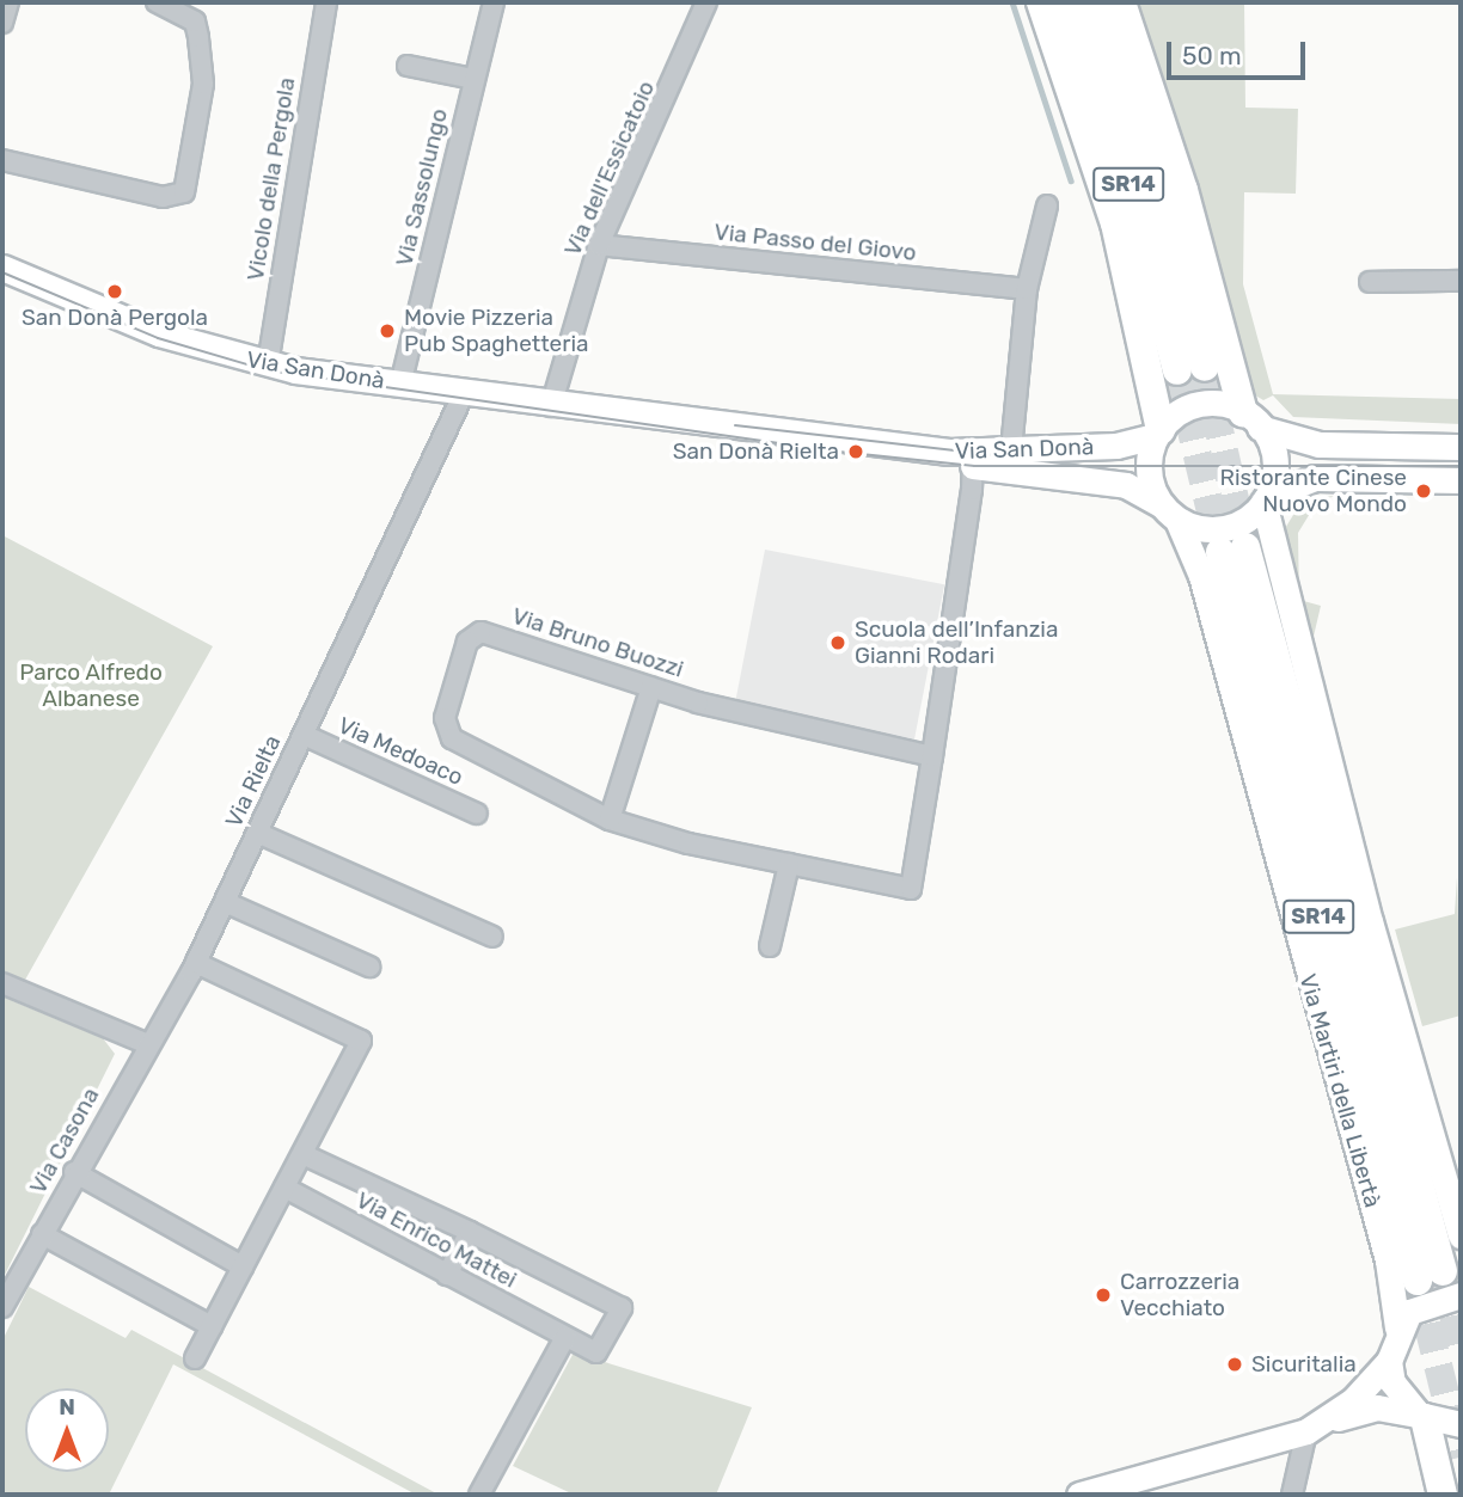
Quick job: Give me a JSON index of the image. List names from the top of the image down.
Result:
{
  "streets": {
    "main road": ["SR14", "Via San Donà", "Via Martiri della Libertà"],
    "street": [
      "Via dell'Essicatoio",
      "Vicolo della Pergola",
      "Via Sassolungo",
      "Via Passo del Giovo",
      "Via Bruno Buozzi",
      "Via Medoaco",
      "Via Rielta",
      "Via Casona",
      "Via Enrico Mattei"
    ]
  },
  "crossings": [
    ["Via dell'Essicatoio", "Via Passo del Giovo"],
    ["Via dell'Essicatoio", "Via San Donà"],
    ["Vicolo della Pergola", "Via San Donà"],
    ["Via Sassolungo", "Via San Donà"],
    ["Via San Donà", "Via Bruno Buozzi"],
    ["Via San Donà", "Via Rielta"],
    ["Via San Donà", "Via Martiri della Libertà"],
    ["Via Medoaco", "Via Rielta"],
    ["Via Rielta", "Via Casona"]
  ],
  "parks": ["Parco Alfredo Albanese"],
  "places": [
    "San Donà Pergola",
    "Movie Pizzeria Pub Spaghetteria",
    "San Donà Rielta",
    "Ristorante Cinese Nuovo Mondo",
    "Scuola dell’Infanzia Gianni Rodari",
    "Carrozzeria Vecchiato",
    "Sicuritalia"
  ],
  "scale_bar": "50 m",
  "north": "top"
}
